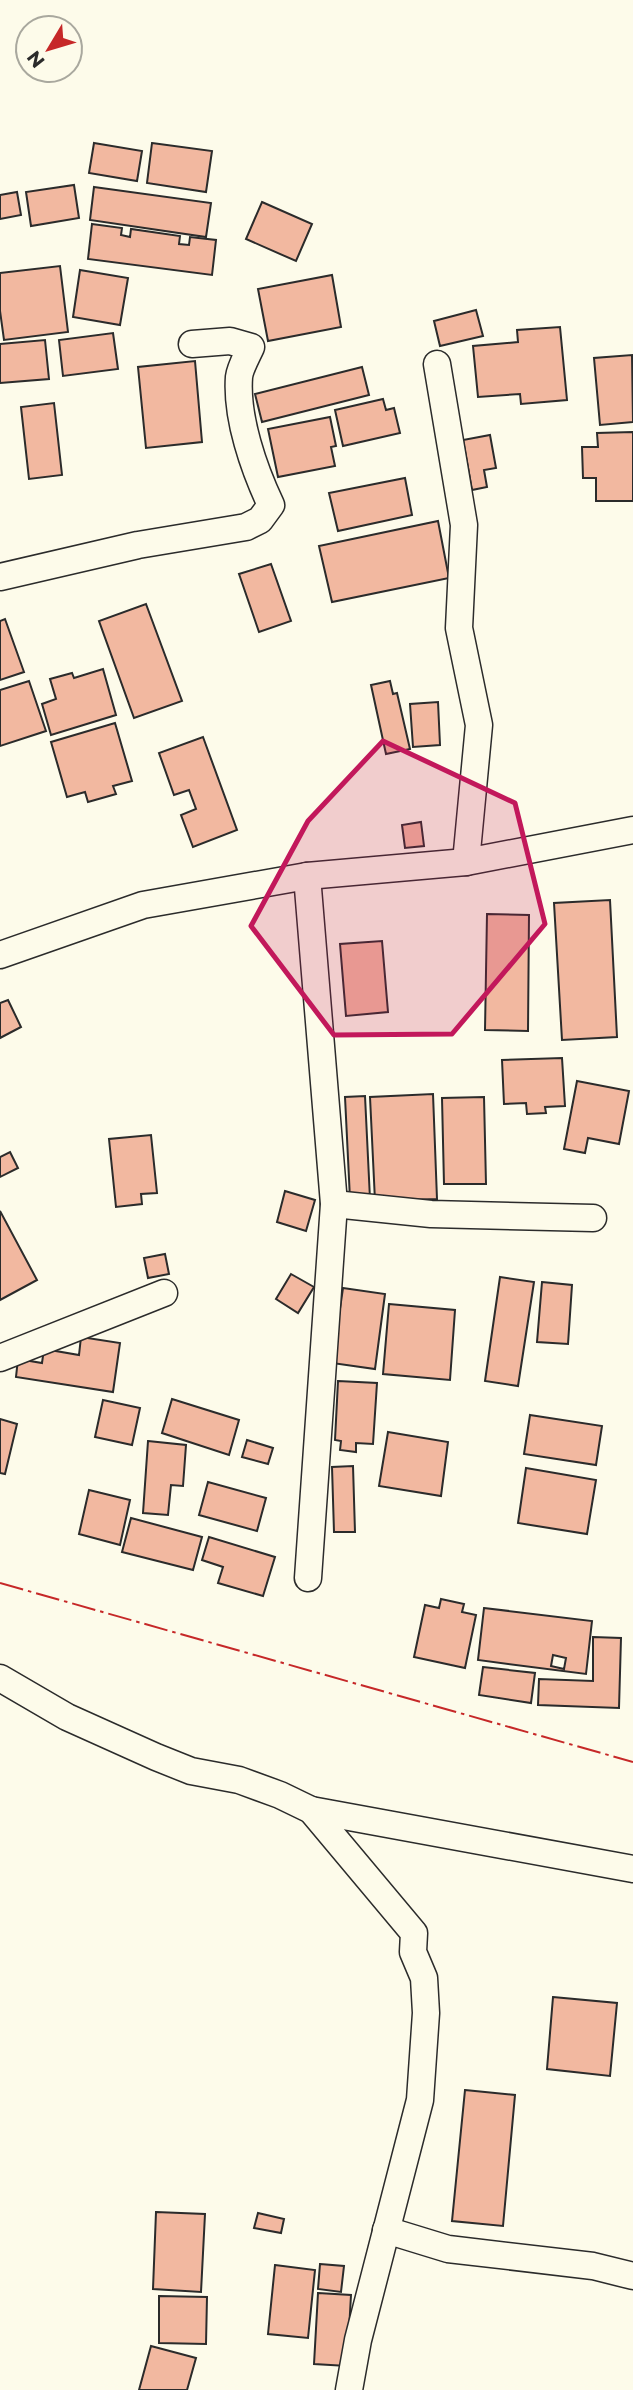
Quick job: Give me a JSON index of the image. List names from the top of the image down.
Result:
{
  "north": "bottom left"
}
